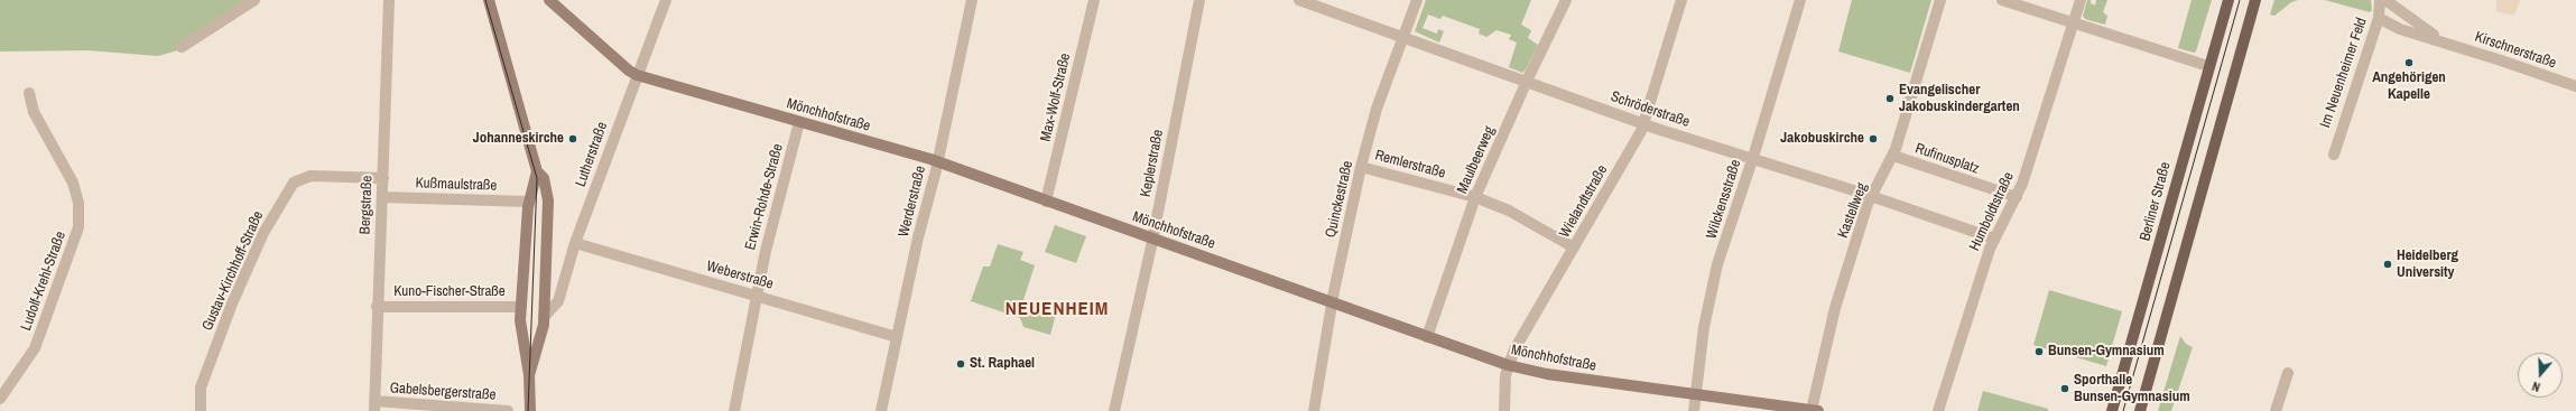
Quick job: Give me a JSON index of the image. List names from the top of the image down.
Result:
{
  "streets": {
    "main road": ["Berliner Straße"],
    "street": [
      "Kirschnerstraße",
      "Im Neuenheimer Feld",
      "Max-Wolf-Straße",
      "Schröderstraße",
      "Mönchhofstraße",
      "Lutherstraße",
      "Rufinusplatz",
      "Maulbeerweg",
      "Keplerstraße",
      "Remlerstraße",
      "Kußmaulstraße",
      "Erwin-Rohde-Straße",
      "Quinckestraße",
      "Wilckensstraße",
      "Werderstraße",
      "Wielandtstraße",
      "Bergstraße",
      "Kastellweg",
      "Humboldtstraße",
      "Gustav-Kirchhoff-Straße",
      "Weberstraße",
      "Ludolf-Krehl-Straße",
      "Kuno-Fischer-Straße",
      "Gabelsbergerstraße"
    ]
  },
  "crossings": [
    ["Kirschnerstraße", "Im Neuenheimer Feld"],
    ["Max-Wolf-Straße", "Mönchhofstraße"],
    ["Schröderstraße", "Maulbeerweg"],
    ["Schröderstraße", "Quinckestraße"],
    ["Schröderstraße", "Wilckensstraße"],
    ["Schröderstraße", "Wielandtstraße"],
    ["Schröderstraße", "Kastellweg"],
    ["Schröderstraße", "Humboldtstraße"],
    ["Mönchhofstraße", "Lutherstraße"],
    ["Mönchhofstraße", "Maulbeerweg"],
    ["Mönchhofstraße", "Keplerstraße"],
    ["Mönchhofstraße", "Erwin-Rohde-Straße"],
    ["Mönchhofstraße", "Quinckestraße"],
    ["Mönchhofstraße", "Wilckensstraße"],
    ["Mönchhofstraße", "Werderstraße"],
    ["Mönchhofstraße", "Wielandtstraße"],
    ["Mönchhofstraße", "Kastellweg"],
    ["Lutherstraße", "Weberstraße"],
    ["Rufinusplatz", "Kastellweg"],
    ["Rufinusplatz", "Humboldtstraße"],
    ["Maulbeerweg", "Remlerstraße"],
    ["Remlerstraße", "Quinckestraße"],
    ["Remlerstraße", "Wielandtstraße"],
    ["Kußmaulstraße", "Bergstraße"],
    ["Erwin-Rohde-Straße", "Weberstraße"],
    ["Werderstraße", "Weberstraße"],
    ["Bergstraße", "Gustav-Kirchhoff-Straße"],
    ["Bergstraße", "Kuno-Fischer-Straße"],
    ["Bergstraße", "Gabelsbergerstraße"]
  ],
  "districts": ["NEUENHEIM"],
  "places": [
    "Angehörigen Kapelle",
    "Evangelischer Jakobuskindergarten",
    "Johanneskirche",
    "Jakobuskirche",
    "Heidelberg University",
    "Bunsen-Gymnasium",
    "St. Raphael",
    "Sporthalle Bunsen-Gymnasium"
  ],
  "north": "bottom"
}
